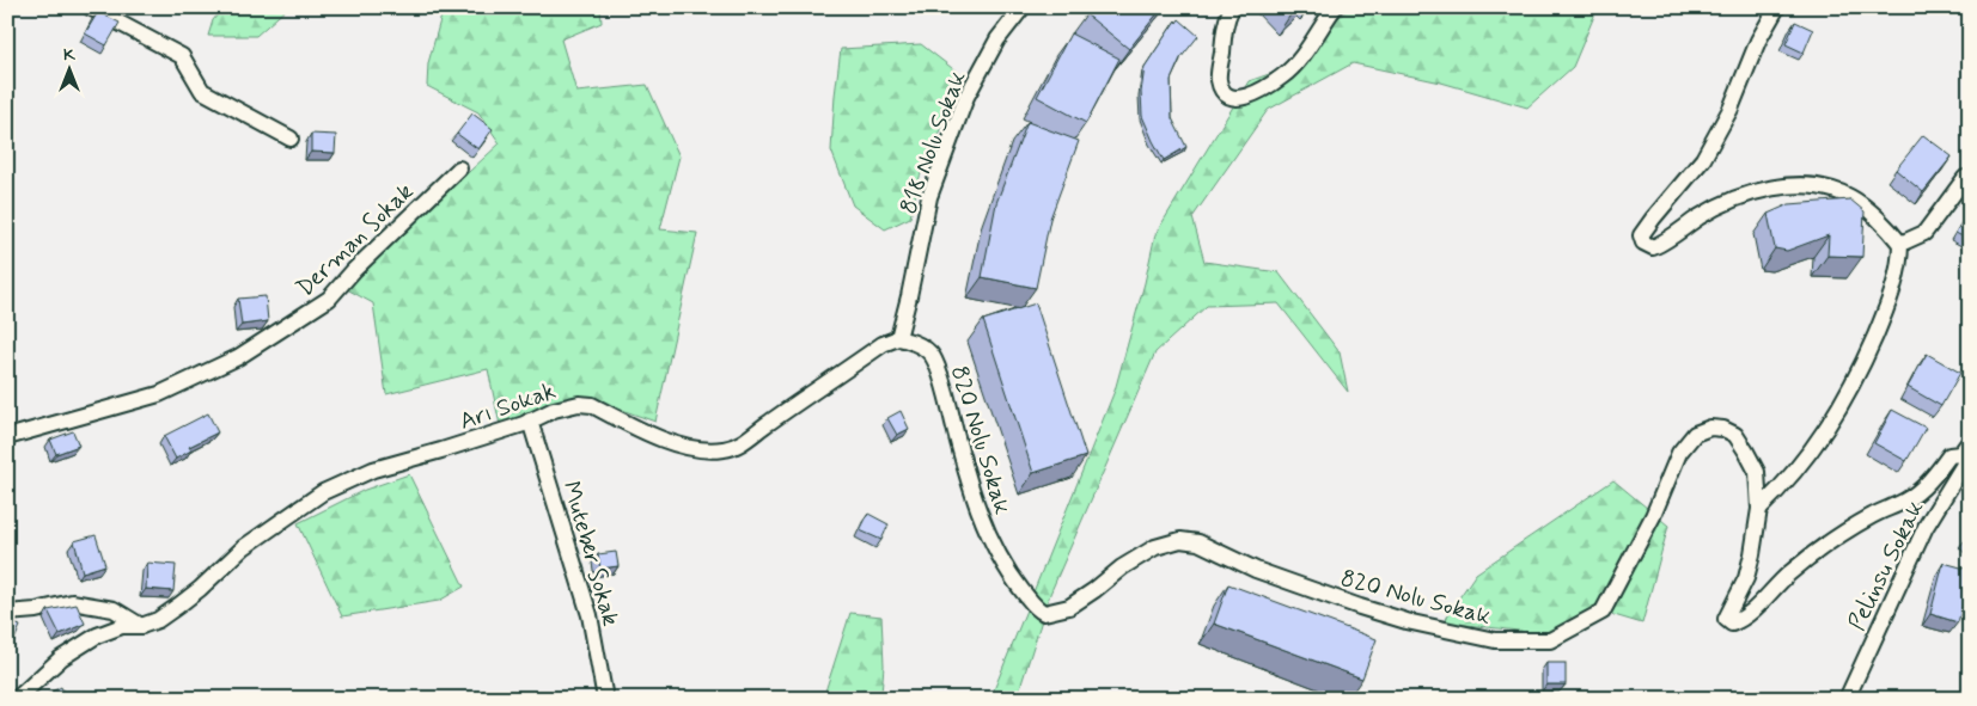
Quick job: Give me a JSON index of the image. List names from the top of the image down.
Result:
{
  "streets": {
    "street": [
      "818 Nolu Sokak",
      "Derman Sokak",
      "Arı Sokak",
      "820 Nolu Sokak",
      "Muteber Sokak",
      "Pelinsu Sokak"
    ]
  },
  "crossings": [
    ["818 Nolu Sokak", "Arı Sokak"],
    ["818 Nolu Sokak", "820 Nolu Sokak"],
    ["Arı Sokak", "820 Nolu Sokak"],
    ["Arı Sokak", "Muteber Sokak"],
    ["820 Nolu Sokak", "Pelinsu Sokak"]
  ],
  "north": "top"
}
